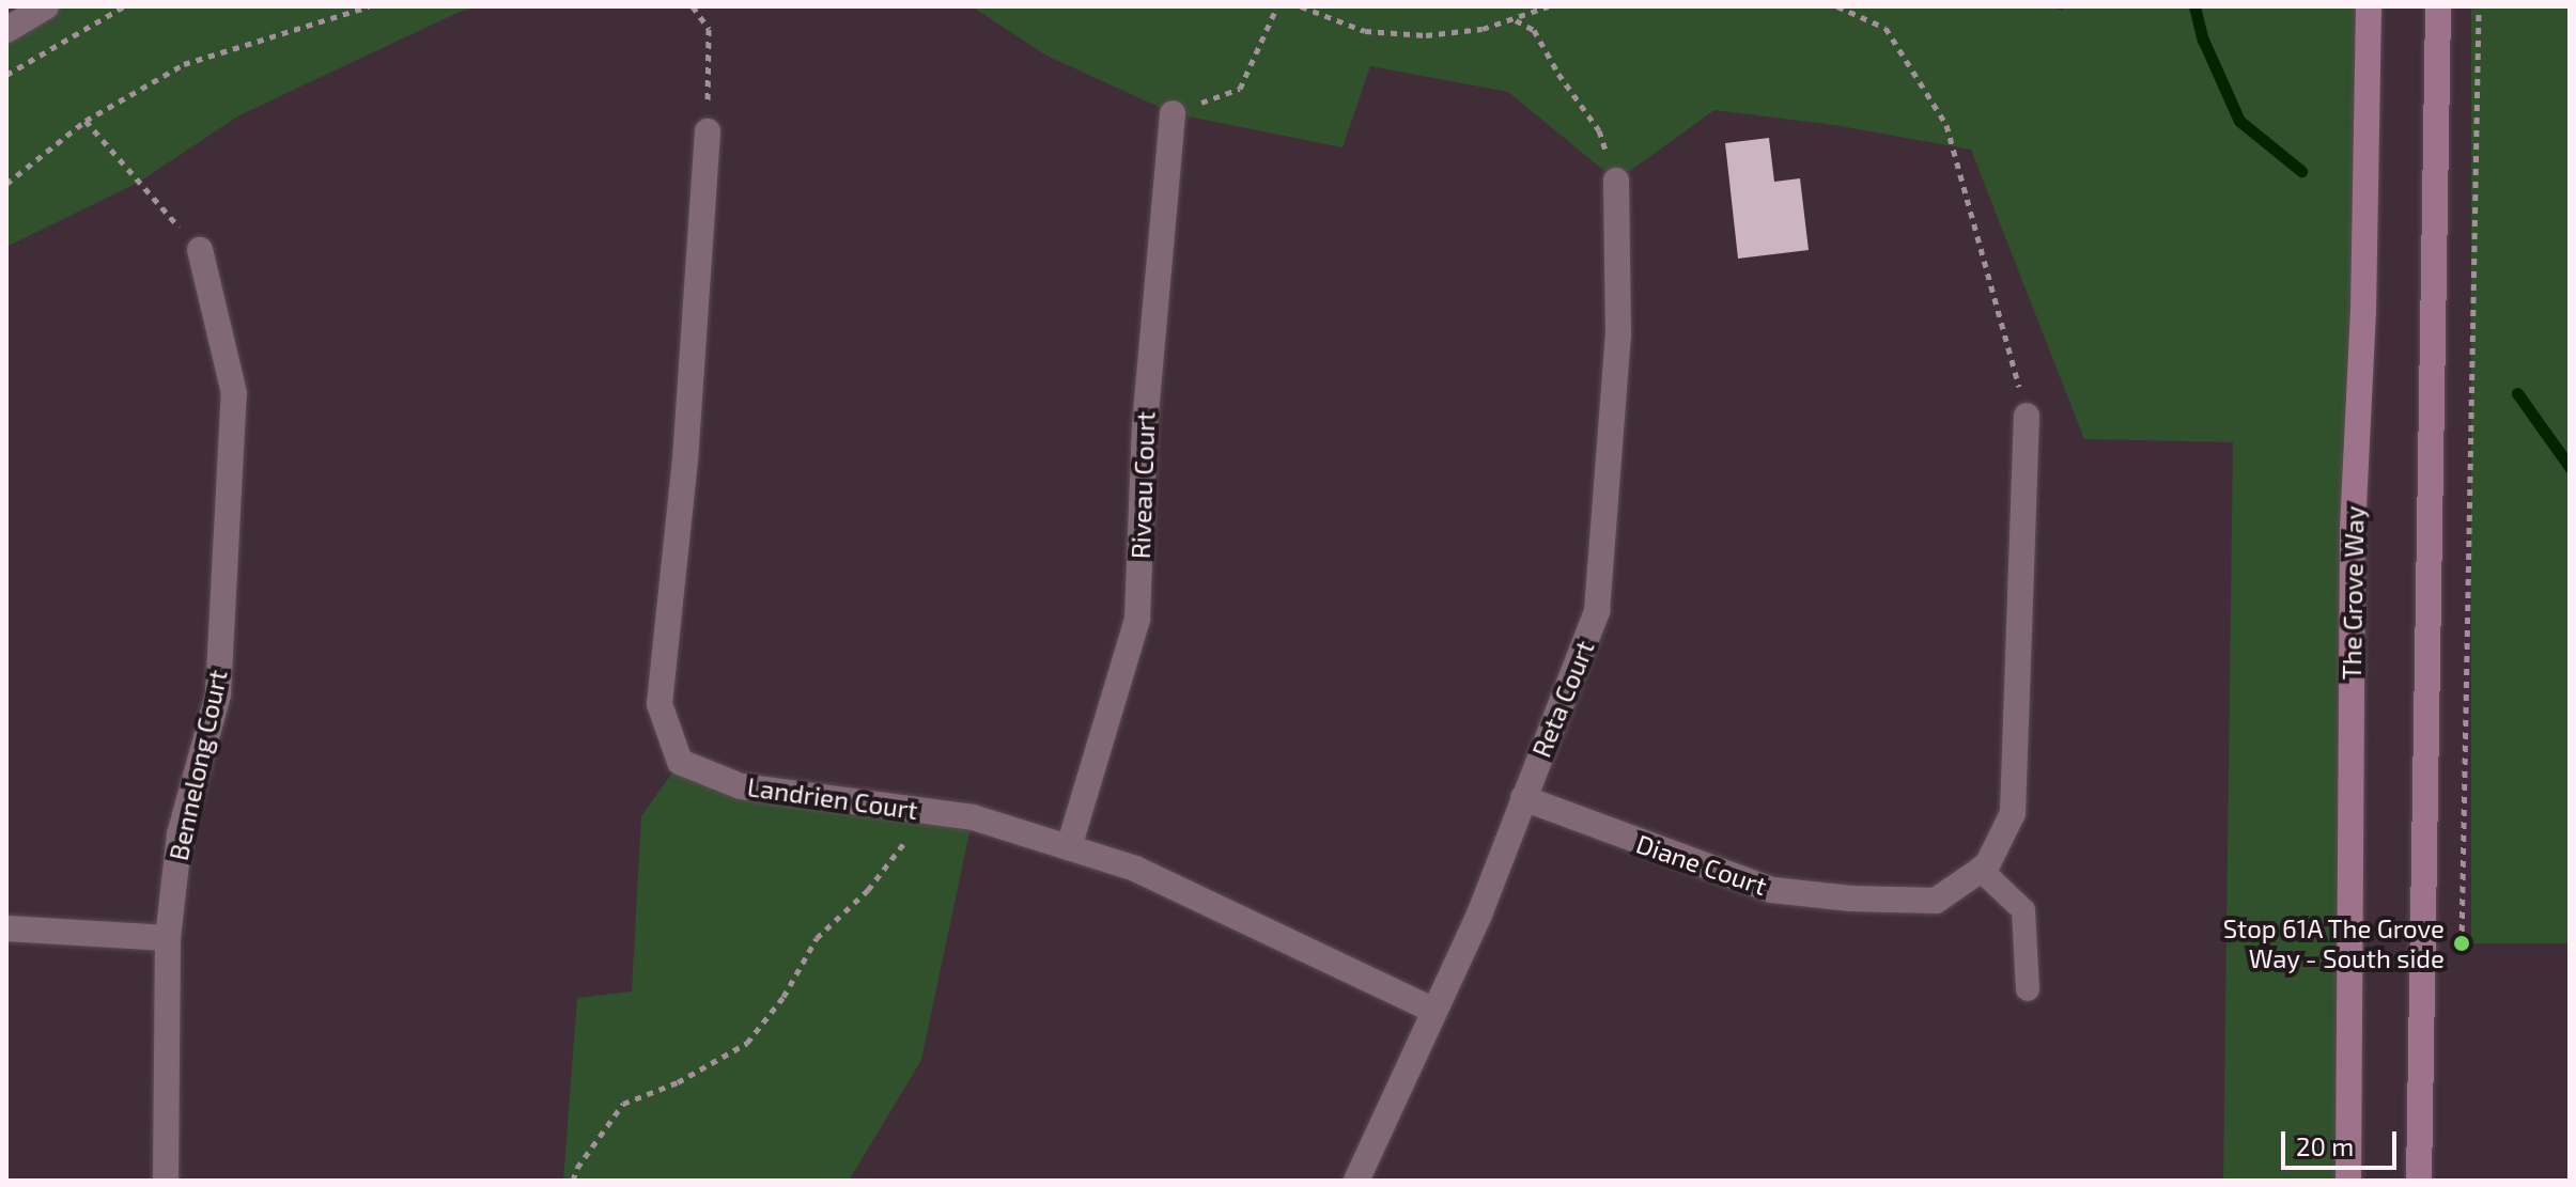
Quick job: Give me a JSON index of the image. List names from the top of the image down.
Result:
{
  "streets": {
    "main road": ["The Grove Way"],
    "street": [
      "Riveau Court",
      "Reta Court",
      "Bennelong Court",
      "Landrien Court",
      "Diane Court"
    ]
  },
  "crossings": [
    ["Riveau Court", "Landrien Court"],
    ["Reta Court", "Landrien Court"],
    ["Reta Court", "Diane Court"]
  ],
  "places": ["Stop 61A The Grove Way - South side"],
  "scale_bar": "20 m"
}
